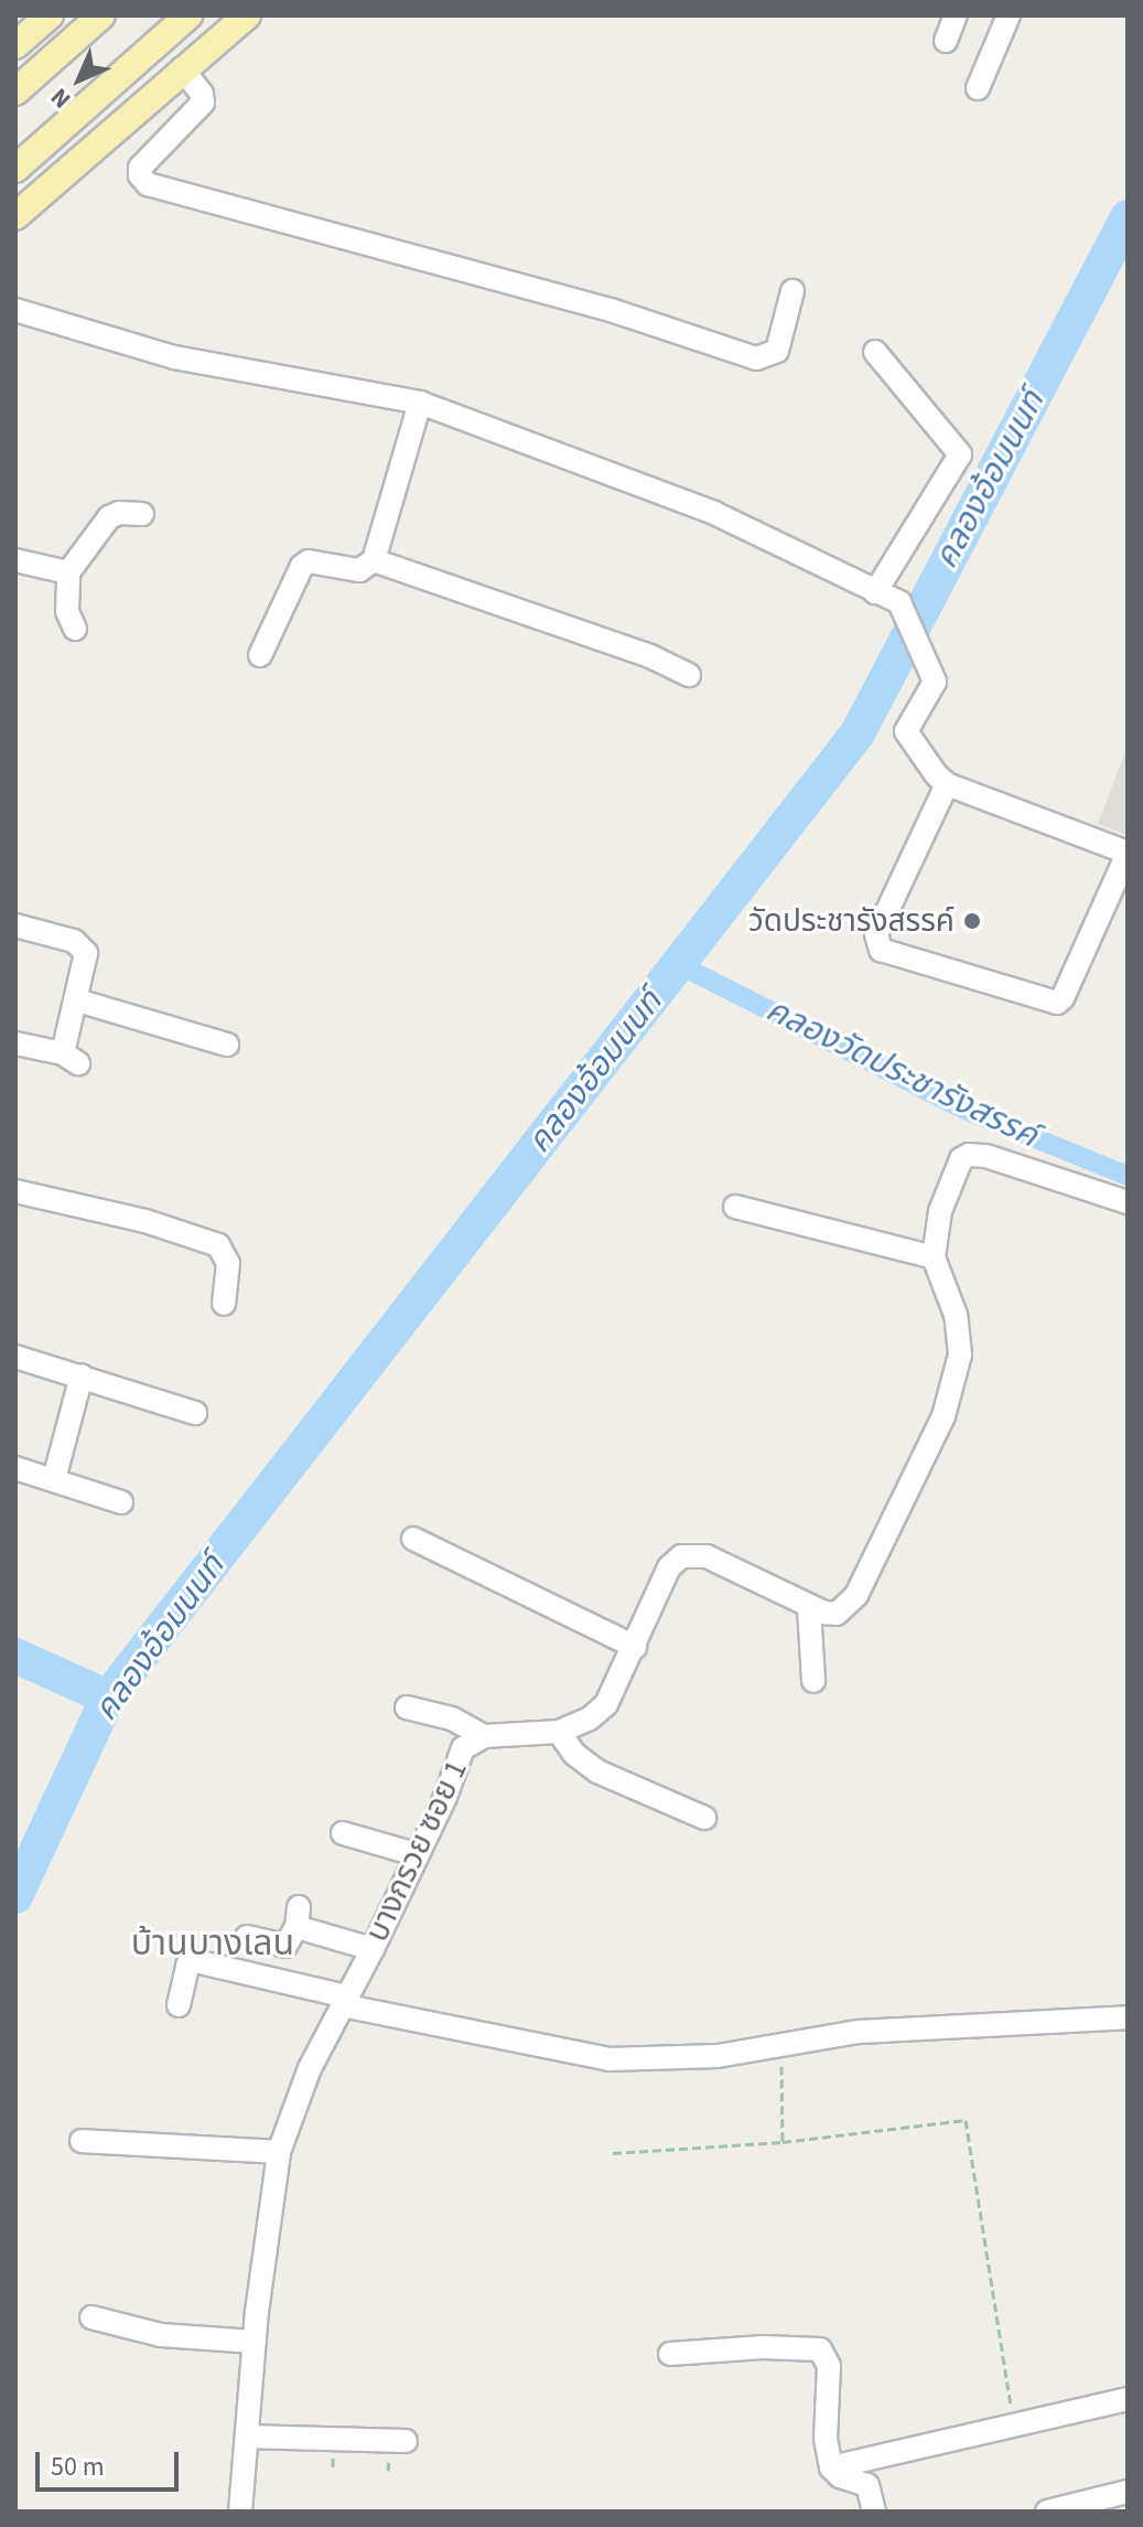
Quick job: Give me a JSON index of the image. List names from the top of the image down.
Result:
{
  "streets": {
    "street": ["บางกรวย ซอย 1"]
  },
  "districts": ["บ้านบางเลน"],
  "water": ["คลองอ้อมนนท์", "คลองวัดประชารังสรรค์"],
  "places": ["วัดประชารังสรรค์"],
  "scale_bar": "50 m",
  "north": "bottom left"
}
